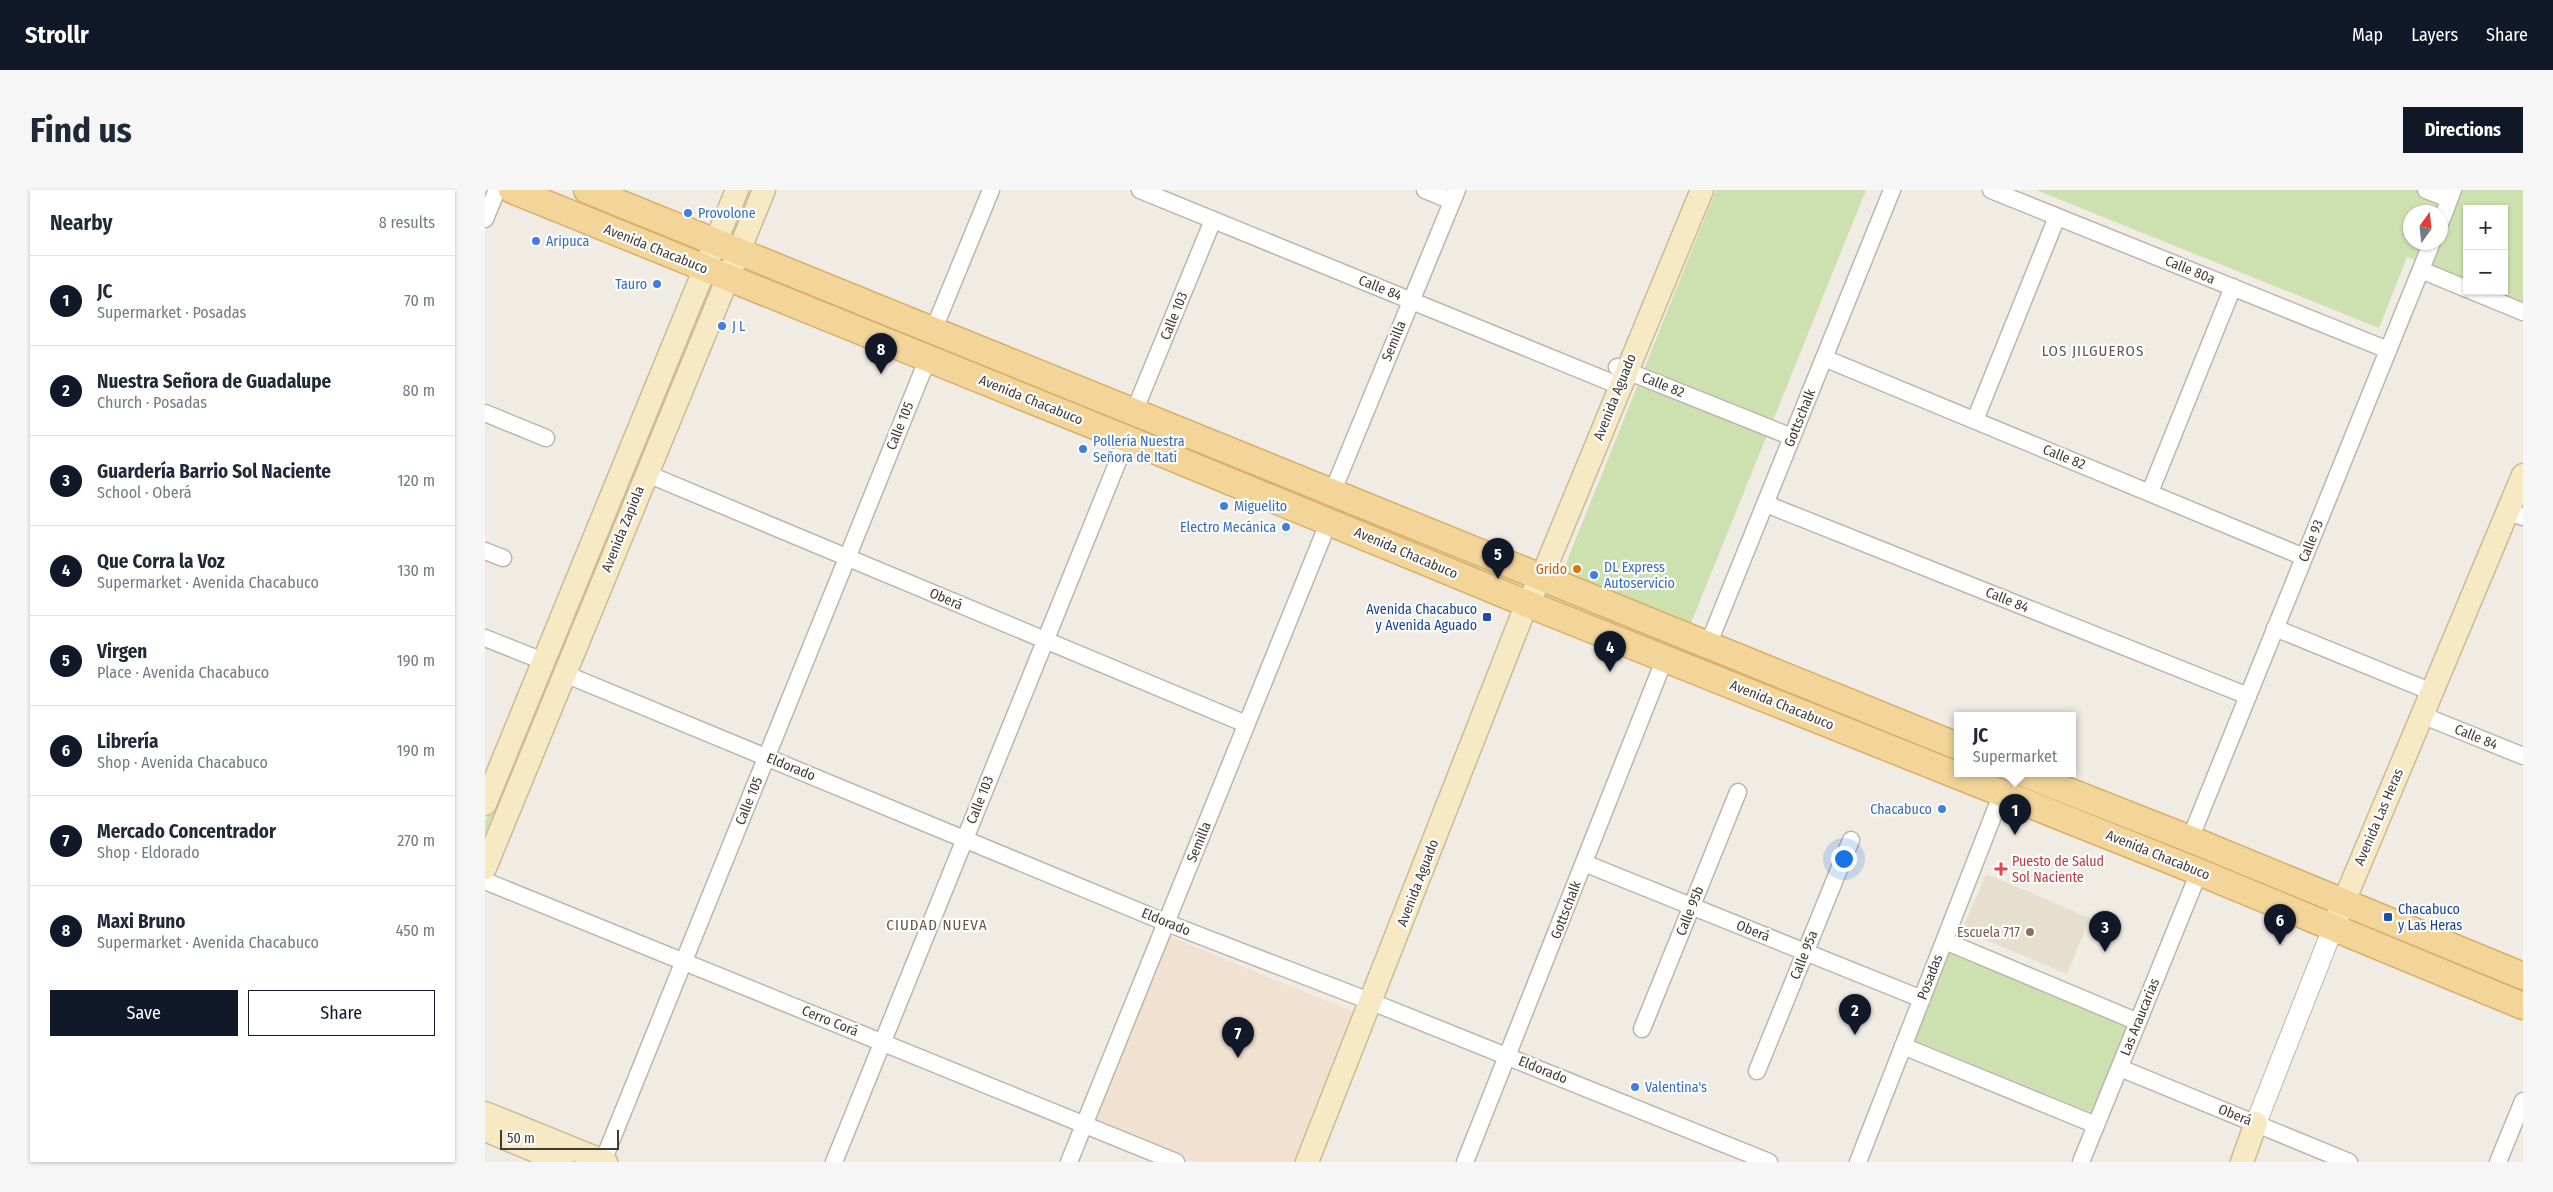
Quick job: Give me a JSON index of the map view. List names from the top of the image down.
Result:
{
  "streets": {
    "main road": [
      "Avenida Chacabuco",
      "Avenida Aguado",
      "Avenida Zapiola",
      "Avenida Las Heras"
    ],
    "street": [
      "Calle 80a",
      "Calle 84",
      "Calle 103",
      "Semilla",
      "Calle 82",
      "Gottschalk",
      "Calle 105",
      "Calle 93",
      "Oberá",
      "Eldorado",
      "Calle 95b",
      "Calle 95a",
      "Posadas",
      "Las Araucarias",
      "Cerro Corá"
    ]
  },
  "crossings": [
    ["Avenida Chacabuco", "Calle 103"],
    ["Avenida Chacabuco", "Semilla"],
    ["Avenida Chacabuco", "Avenida Aguado"],
    ["Avenida Chacabuco", "Gottschalk"],
    ["Avenida Chacabuco", "Calle 105"],
    ["Avenida Chacabuco", "Avenida Zapiola"],
    ["Avenida Chacabuco", "Calle 93"],
    ["Avenida Chacabuco", "Avenida Las Heras"],
    ["Avenida Chacabuco", "Posadas"],
    ["Avenida Chacabuco", "Las Araucarias"],
    ["Calle 80a", "Calle 93"],
    ["Calle 84", "Calle 103"],
    ["Calle 84", "Semilla"],
    ["Calle 84", "Calle 82"],
    ["Calle 84", "Avenida Aguado"],
    ["Calle 84", "Gottschalk"],
    ["Calle 84", "Calle 93"],
    ["Calle 84", "Avenida Las Heras"],
    ["Calle 103", "Oberá"],
    ["Calle 103", "Eldorado"],
    ["Calle 103", "Cerro Corá"],
    ["Semilla", "Oberá"],
    ["Semilla", "Eldorado"],
    ["Semilla", "Cerro Corá"],
    ["Calle 82", "Avenida Aguado"],
    ["Calle 82", "Gottschalk"],
    ["Calle 82", "Calle 93"],
    ["Avenida Aguado", "Eldorado"],
    ["Gottschalk", "Oberá"],
    ["Gottschalk", "Eldorado"],
    ["Calle 105", "Oberá"],
    ["Calle 105", "Eldorado"],
    ["Calle 105", "Cerro Corá"],
    ["Avenida Zapiola", "Oberá"],
    ["Avenida Zapiola", "Eldorado"],
    ["Oberá", "Avenida Las Heras"],
    ["Oberá", "Calle 95b"],
    ["Oberá", "Calle 95a"],
    ["Oberá", "Posadas"],
    ["Oberá", "Las Araucarias"]
  ],
  "districts": ["LOS JILGUEROS", "CIUDAD NUEVA"],
  "places": {
    "other": [
      "Provolone",
      "Aripuca",
      "Tauro",
      "J L",
      "Pollería Nuestra Señora de Itatí",
      "Miguelito",
      "Electro Mecánica",
      "Grido",
      "DL Express Autoservicio",
      "Chacabuco",
      "Escuela 717",
      "Valentina's"
    ],
    "transit": ["Avenida Chacabuco y Avenida Aguado", "Chacabuco y Las Heras"],
    "health": ["Puesto de Salud Sol Naciente"]
  },
  "scale_bar": "50 m",
  "north": "top",
  "page": {
    "header": "Strollr",
    "nav": ["Map", "Layers", "Share"],
    "buttons": [
      "Directions",
      ["Save", "Share"]
    ],
    "title": "Find us",
    "heading": ["Nearby", "8 results"],
    "map_buttons": ["+", "−"],
    "list": [
      {
        "mark": "1",
        "name": "JC",
        "note": "Supermarket · Posadas",
        "value": "70 m"
      },
      {
        "mark": "2",
        "name": "Nuestra Señora de Guadalupe",
        "note": "Church · Posadas",
        "value": "80 m"
      },
      {
        "mark": "3",
        "name": "Guardería Barrio Sol Naciente",
        "note": "School · Oberá",
        "value": "120 m"
      },
      {
        "mark": "4",
        "name": "Que Corra la Voz",
        "note": "Supermarket · Avenida Chacabuco",
        "value": "130 m"
      },
      {
        "mark": "5",
        "name": "Virgen",
        "note": "Place · Avenida Chacabuco",
        "value": "190 m"
      },
      {
        "mark": "6",
        "name": "Librería",
        "note": "Shop · Avenida Chacabuco",
        "value": "190 m"
      },
      {
        "mark": "7",
        "name": "Mercado Concentrador",
        "note": "Shop · Eldorado",
        "value": "270 m"
      },
      {
        "mark": "8",
        "name": "Maxi Bruno",
        "note": "Supermarket · Avenida Chacabuco",
        "value": "450 m"
      }
    ],
    "pins": [
      "8",
      "5",
      "4",
      "1",
      "6",
      "3",
      "2",
      "7"
    ],
    "popup": ["JC", "Supermarket"],
    "scale": "50 m"
  }
}
